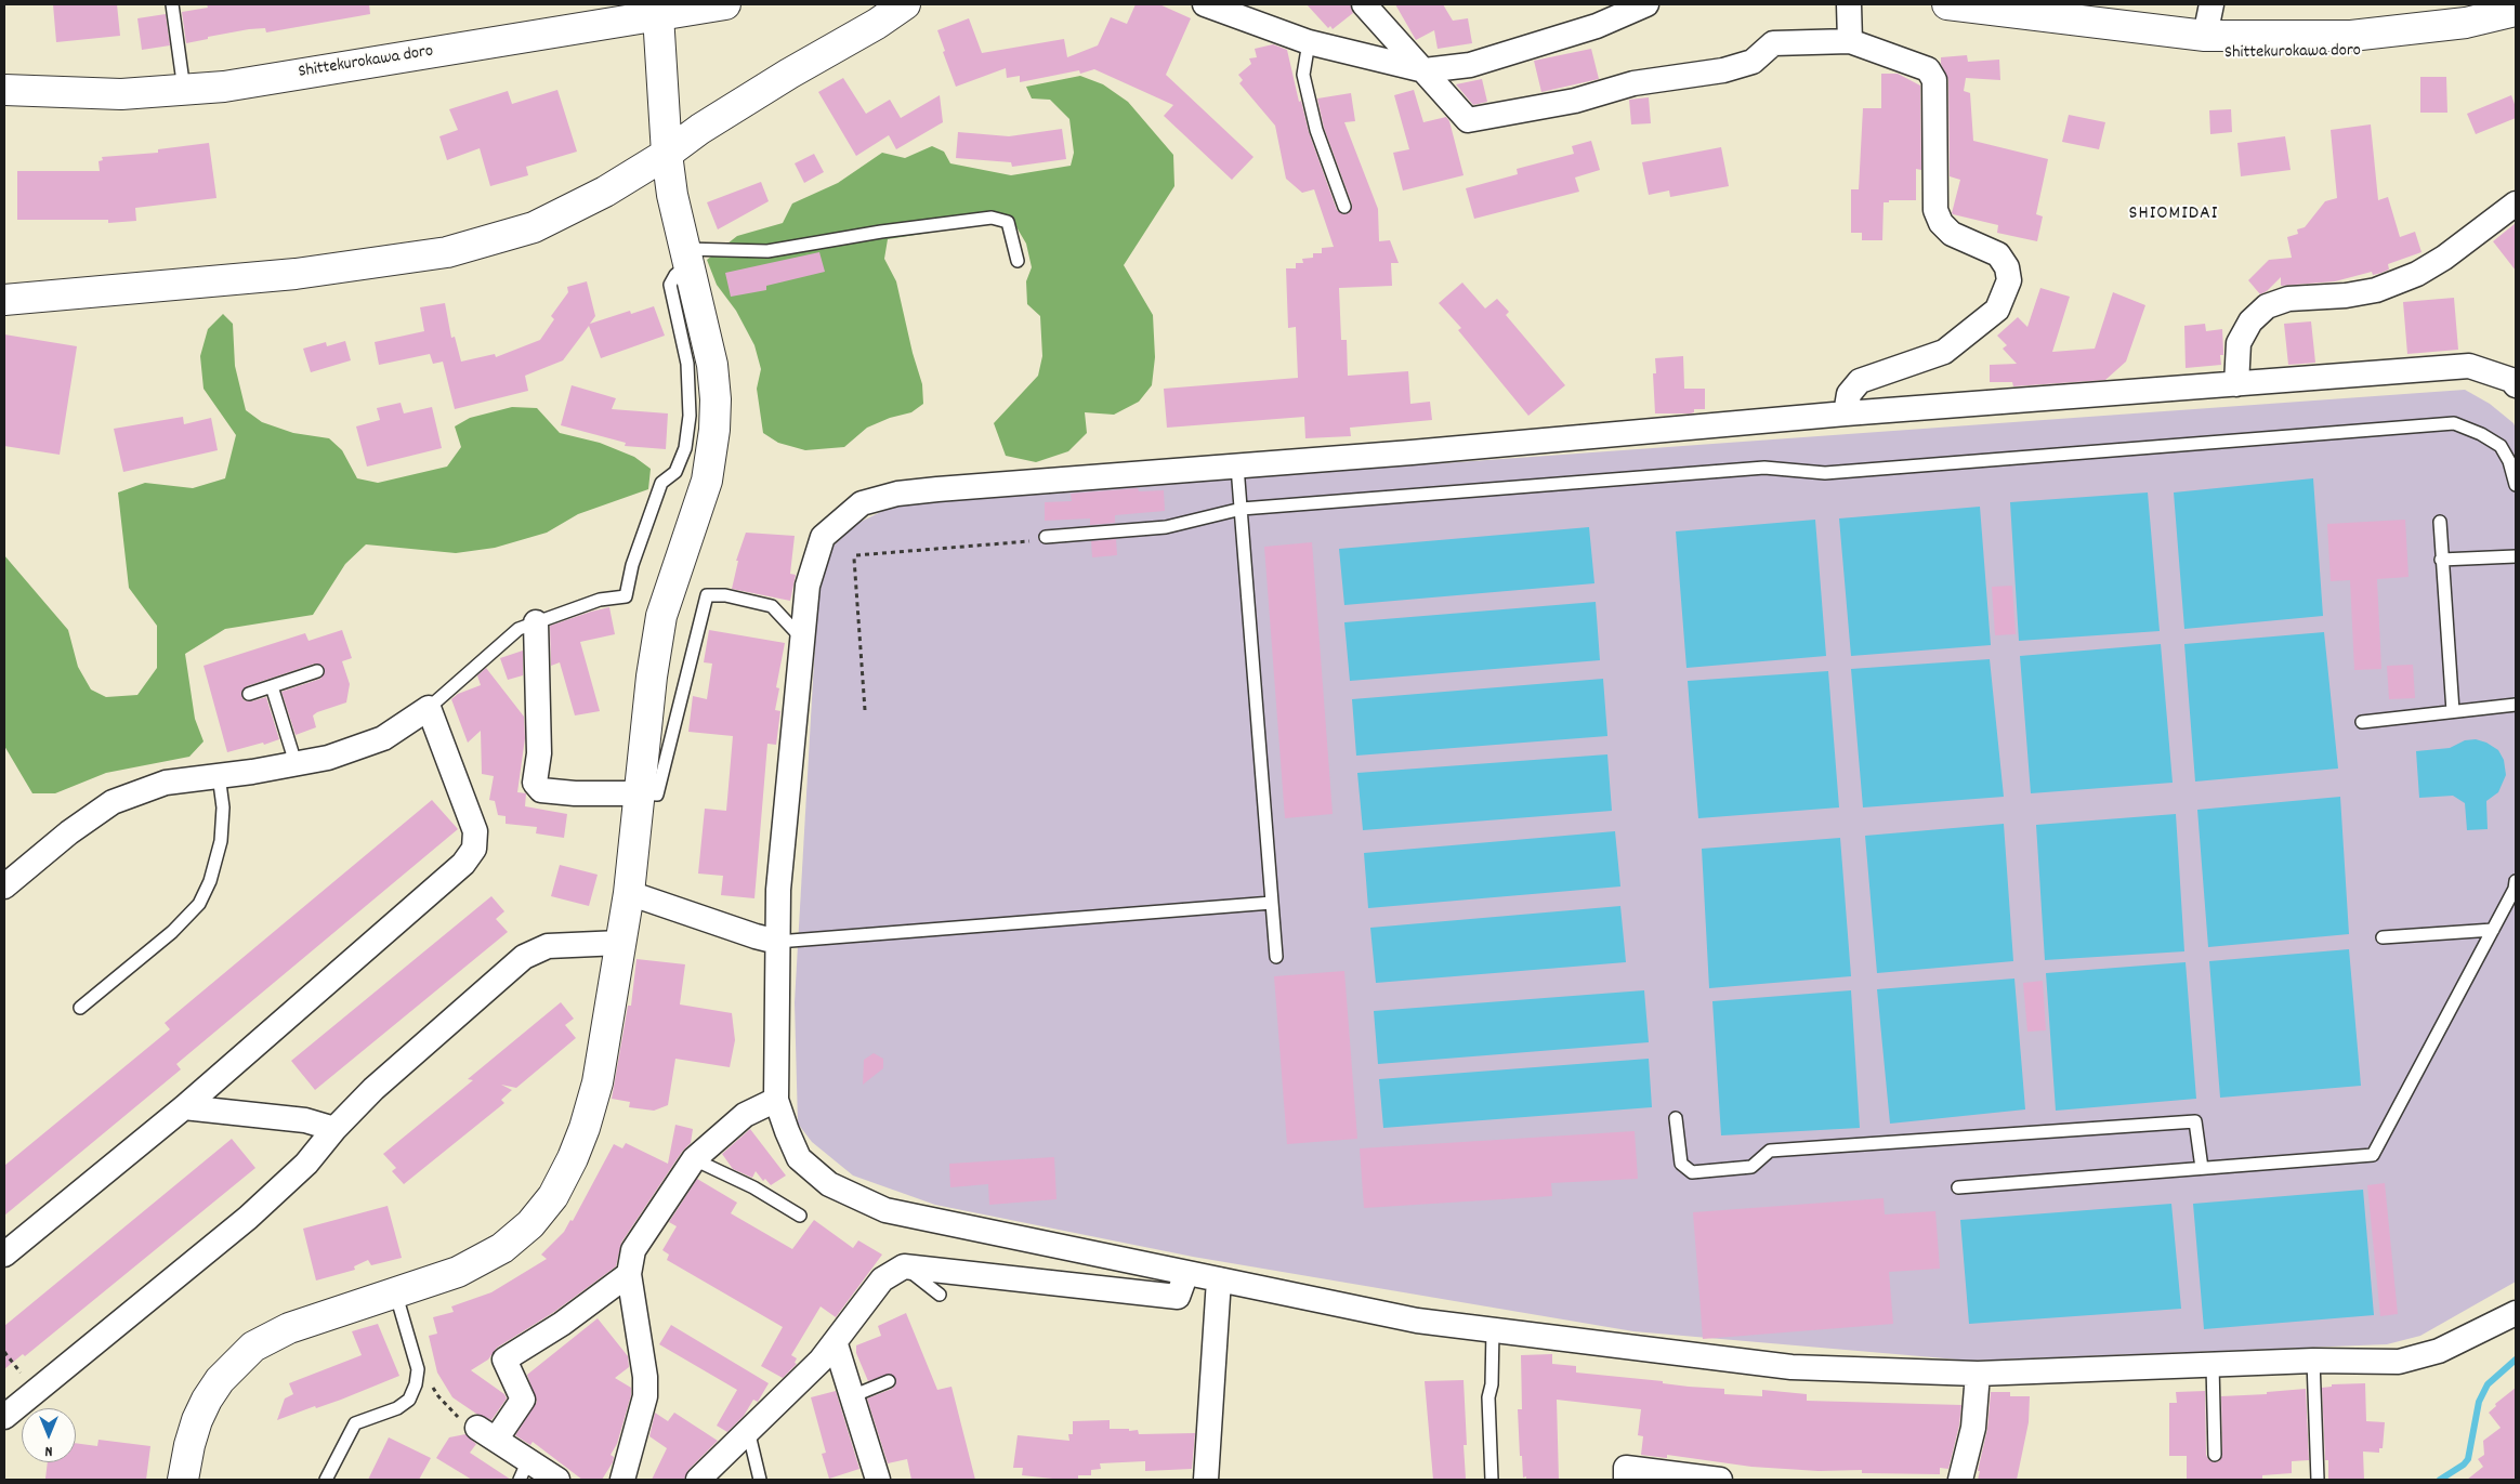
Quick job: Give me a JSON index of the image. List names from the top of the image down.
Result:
{
  "streets": {
    "street": ["Shittekurokawa doro"]
  },
  "districts": ["SHIOMIDAI"],
  "north": "bottom"
}
